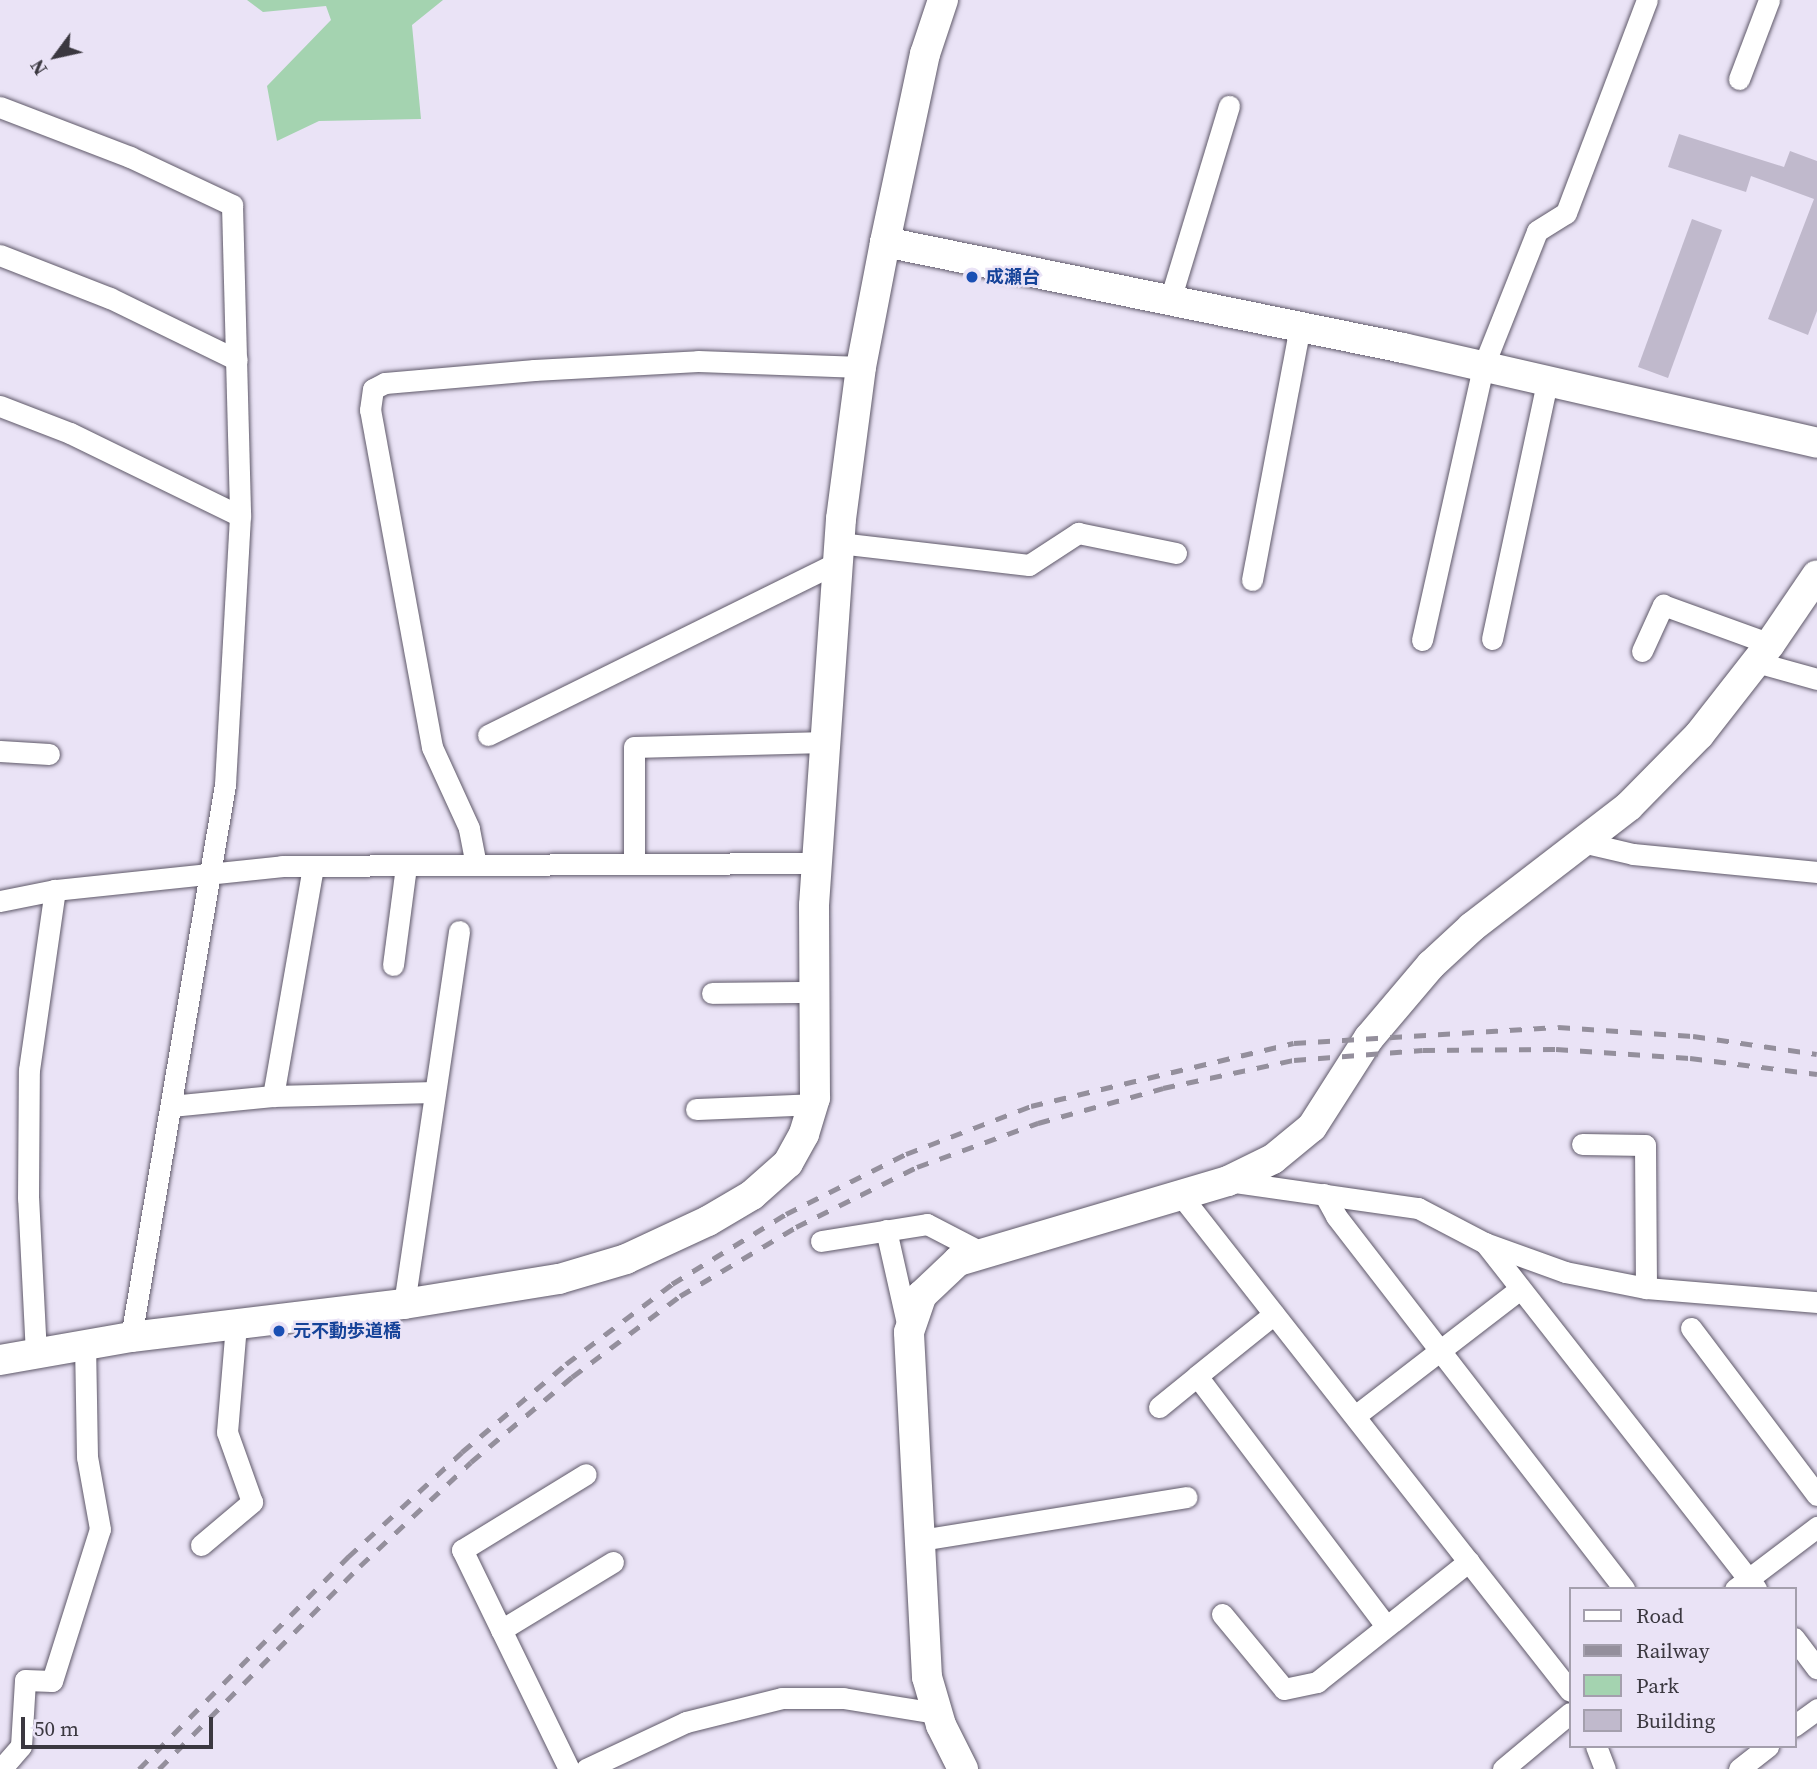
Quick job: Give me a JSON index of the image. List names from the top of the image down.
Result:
{
  "places": ["成瀬台", "元不動歩道橋"],
  "legend": [
    "Road",
    "Railway",
    "Park",
    "Building"
  ],
  "scale_bar": "50 m",
  "north": "bottom left"
}
